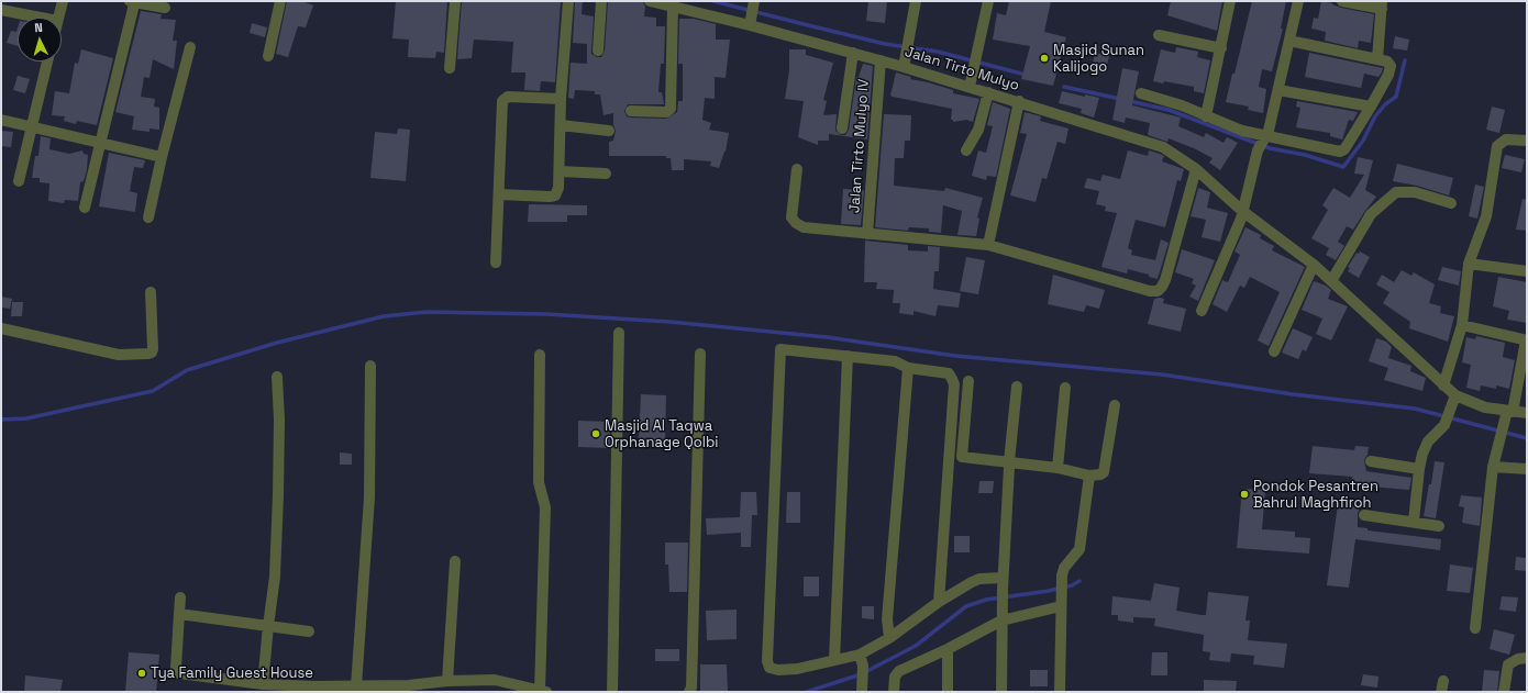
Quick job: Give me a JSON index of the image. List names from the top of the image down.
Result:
{
  "streets": {
    "street": ["Jalan Tirto Mulyo", "Jalan Tirto Mulyo IV"]
  },
  "crossings": [
    ["Jalan Tirto Mulyo", "Jalan Tirto Mulyo IV"]
  ],
  "places": [
    "Masjid Sunan Kalijogo",
    "Masjid Al Taqwa Orphanage Qolbi",
    "Pondok Pesantren Bahrul Maghfiroh",
    "Tya Family Guest House"
  ],
  "north": "top"
}
